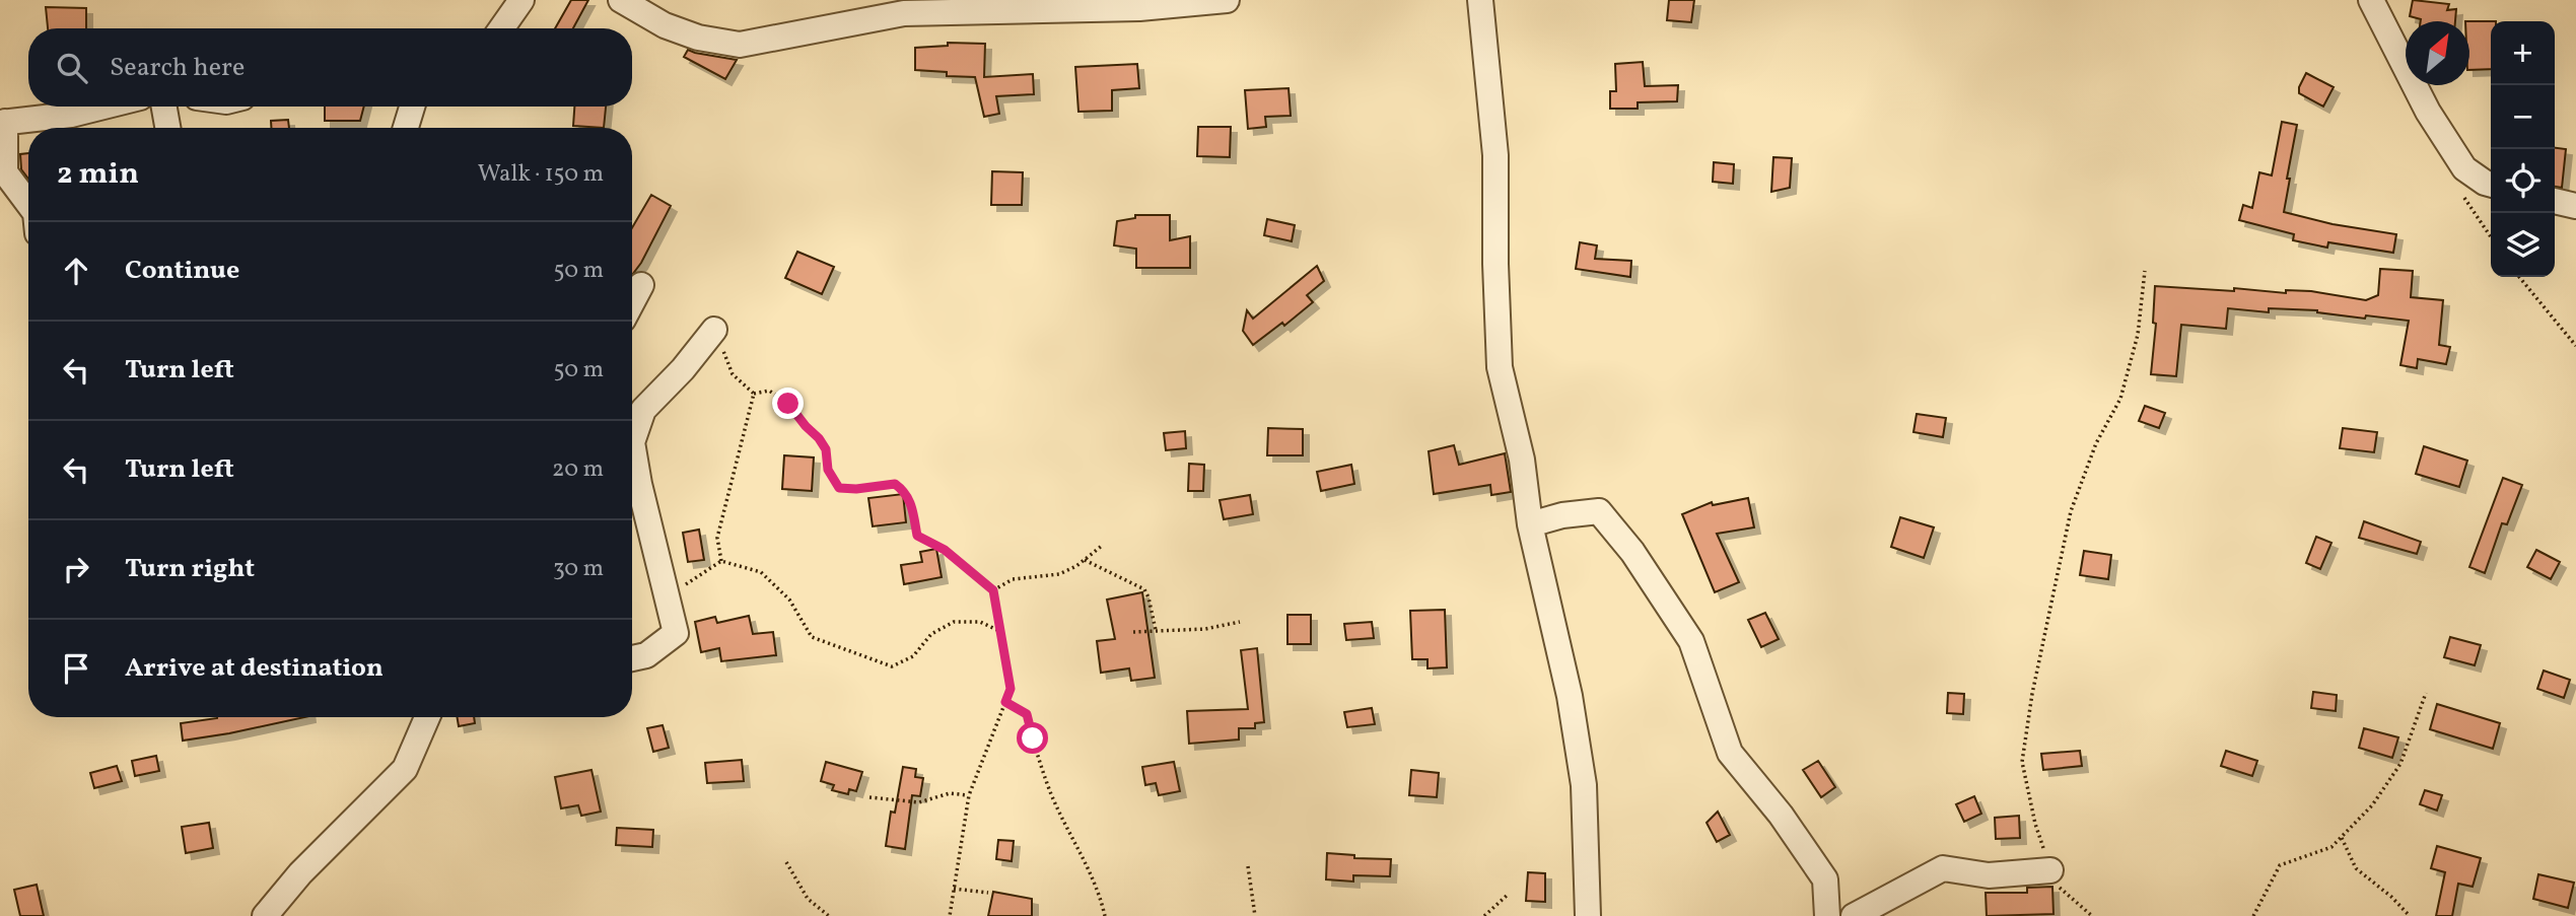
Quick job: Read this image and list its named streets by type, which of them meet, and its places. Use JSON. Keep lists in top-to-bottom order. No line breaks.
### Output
{"north":"top right","page":{"map_buttons":["+","−"],"search":"Search here","heading":["2 min","Walk · 150 m"],"list":[["Continue","50 m"],["Turn left","50 m"],["Turn left","20 m"],["Turn right","30 m"],"Arrive at destination"]}}
